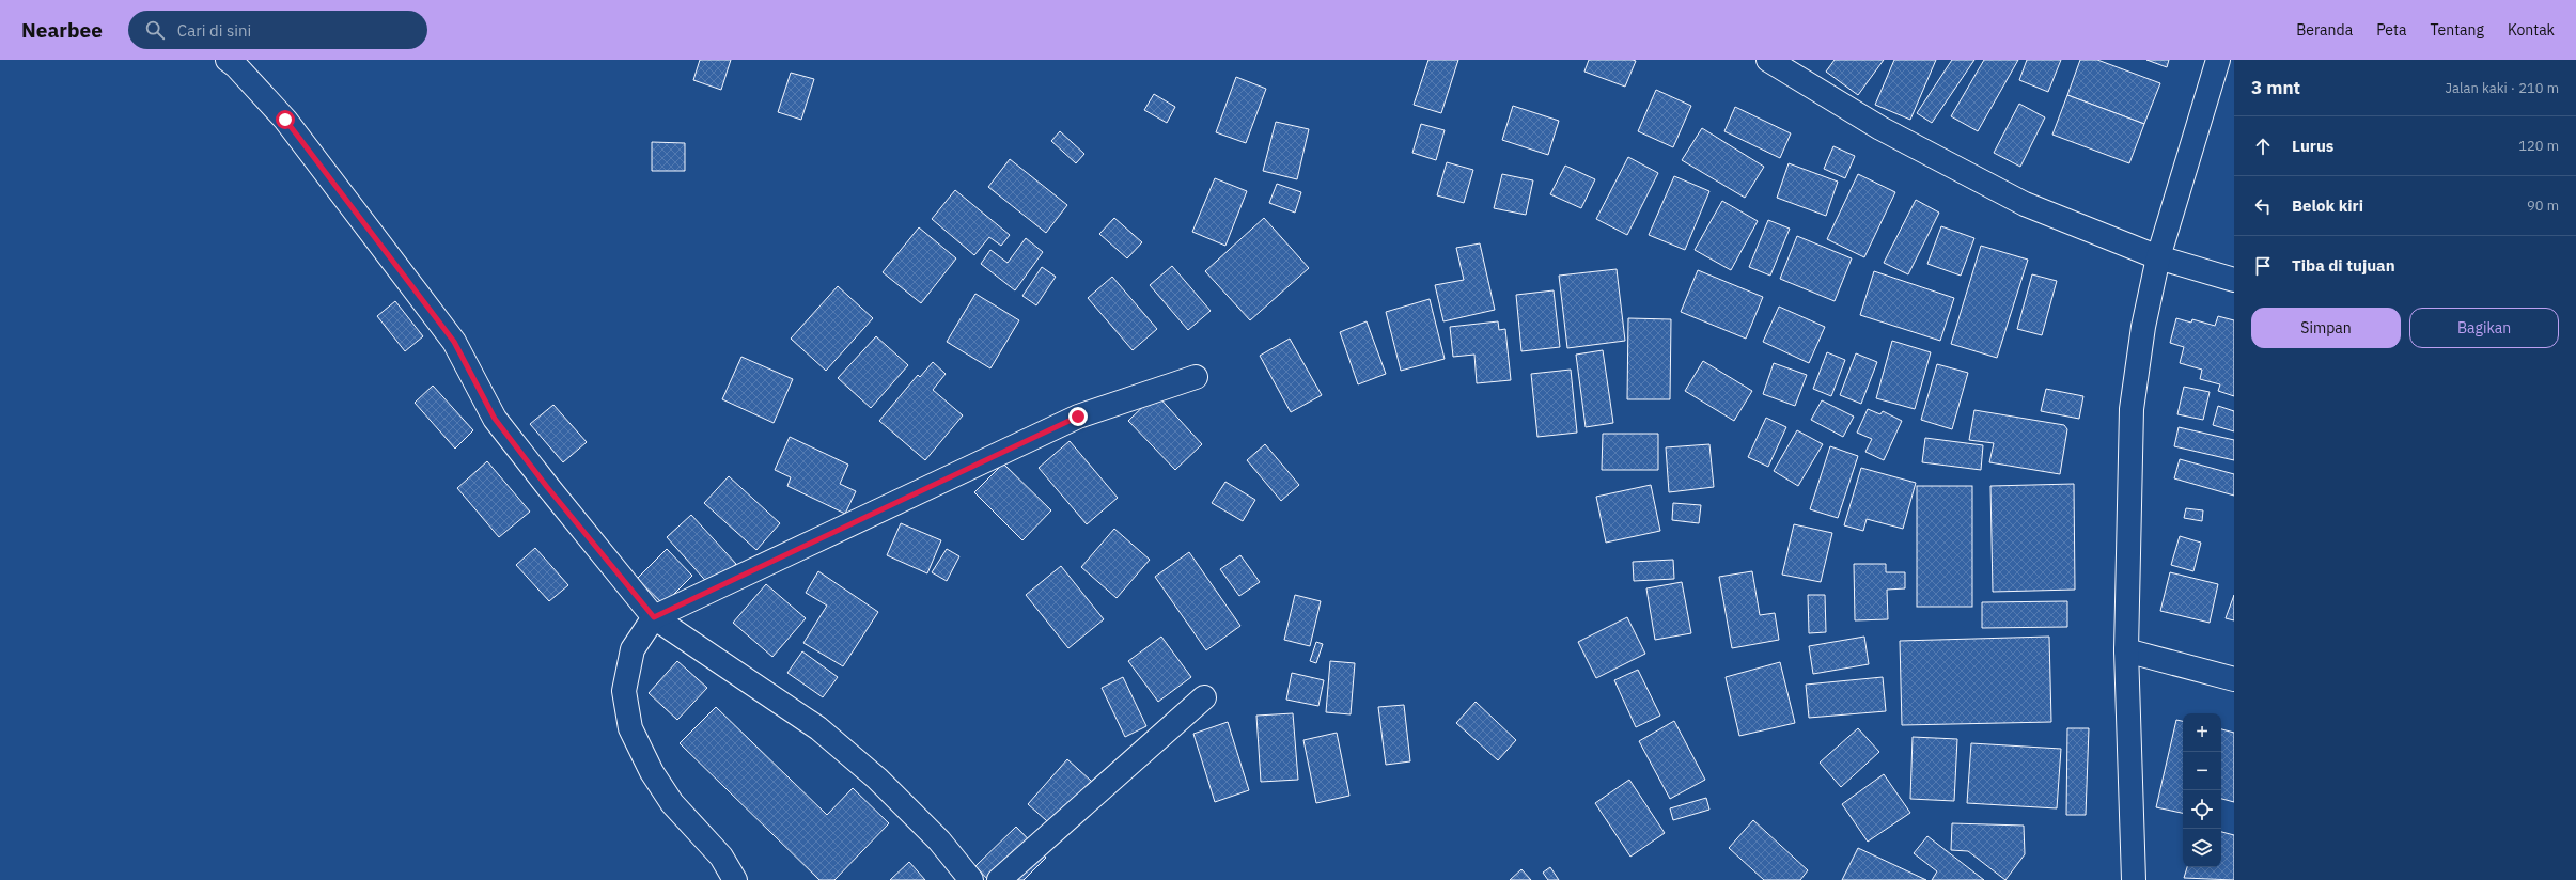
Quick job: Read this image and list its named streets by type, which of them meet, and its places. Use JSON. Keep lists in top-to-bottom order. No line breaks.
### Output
{"page":{"header":"Nearbee","search":"Cari di sini","nav":["Beranda","Peta","Tentang","Kontak"],"heading":["3 mnt","Jalan kaki · 210 m"],"list":[["Lurus","120 m"],["Belok kiri","90 m"],"Tiba di tujuan"],"buttons":["Simpan","Bagikan"],"map_buttons":["+","−"]}}
